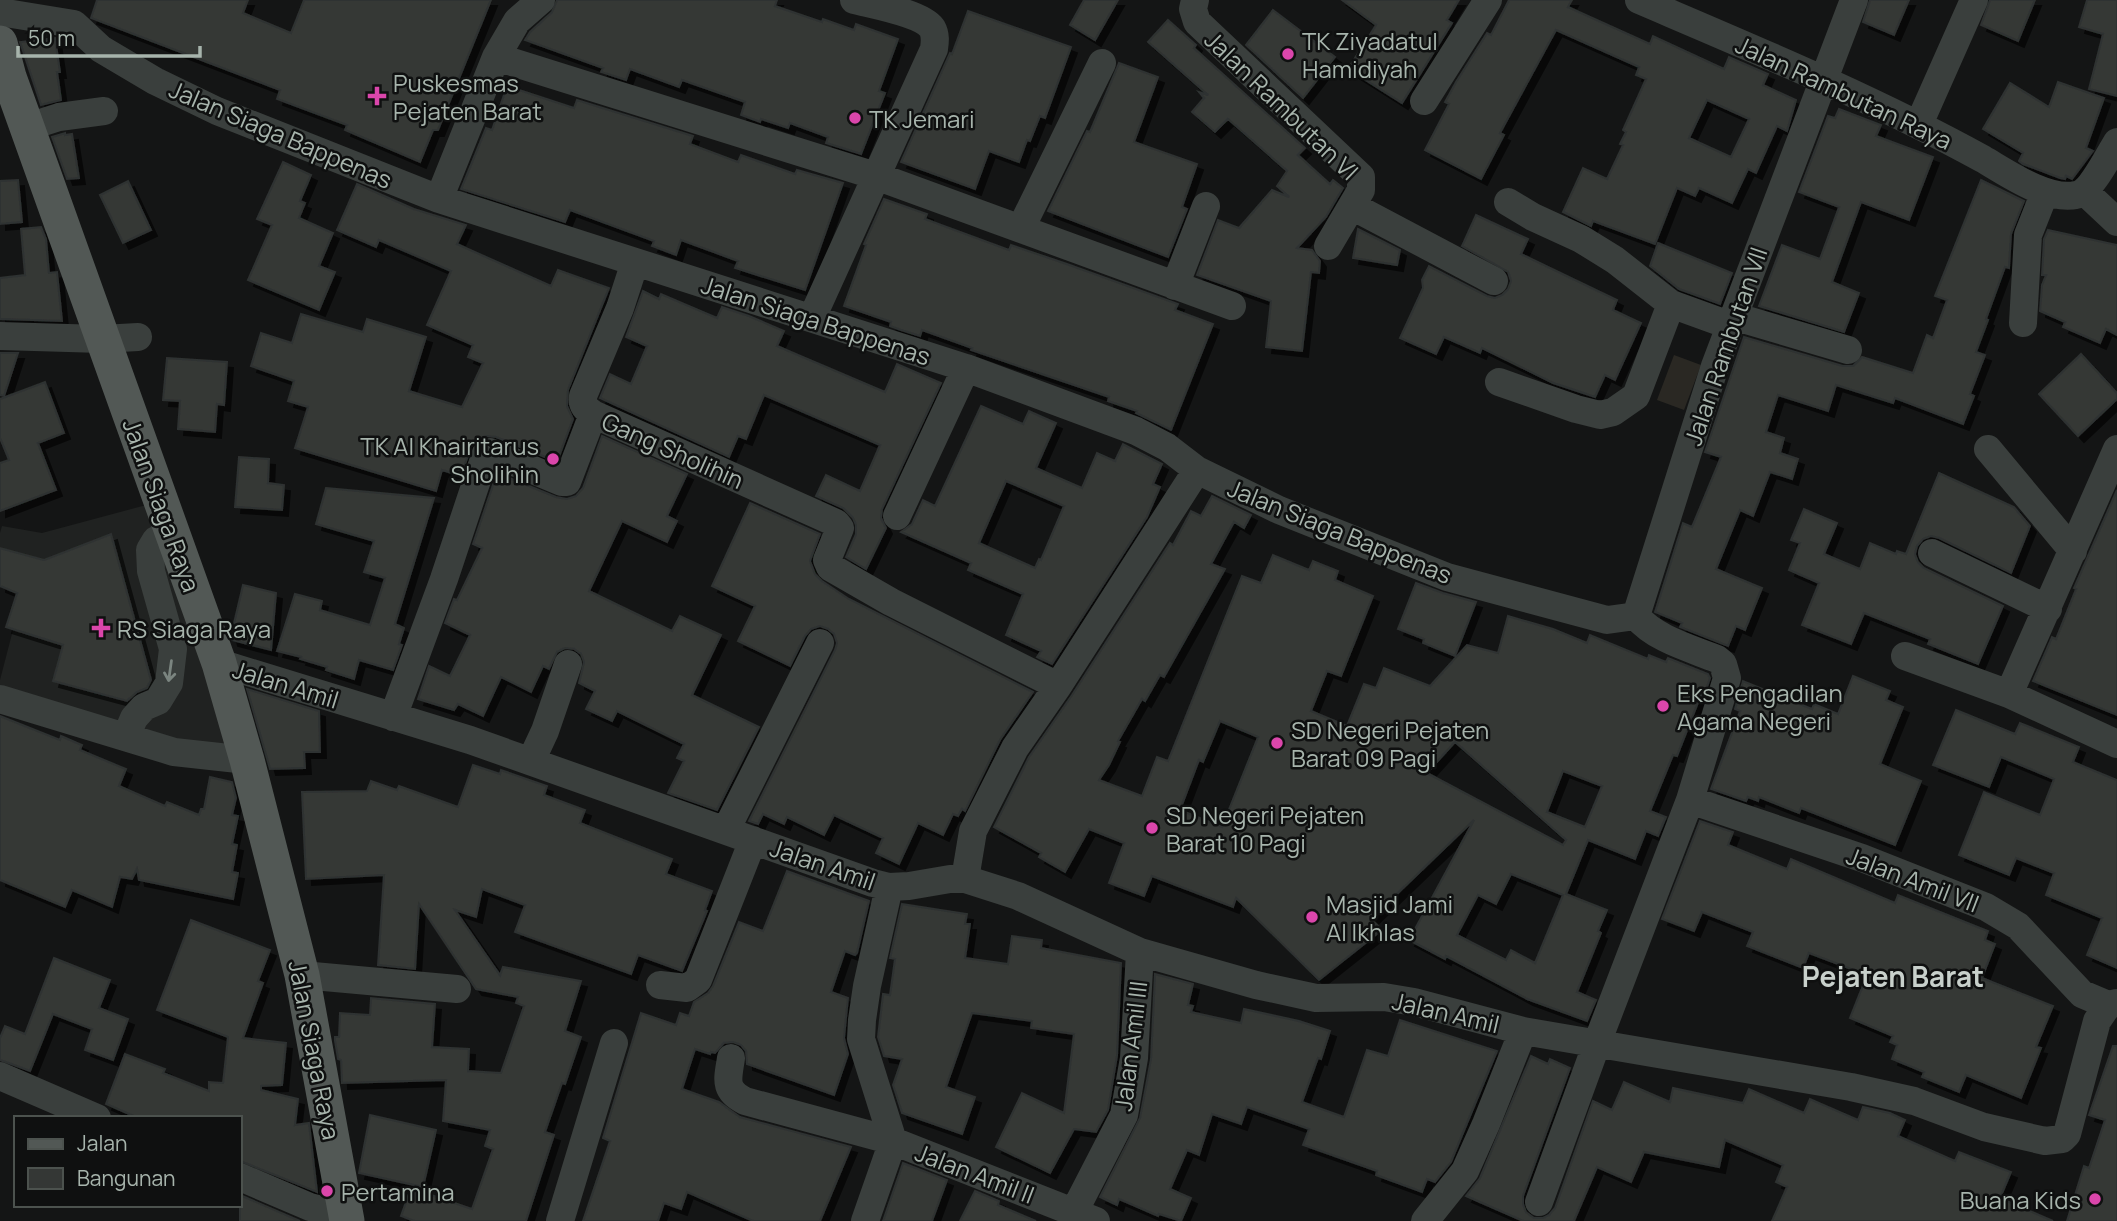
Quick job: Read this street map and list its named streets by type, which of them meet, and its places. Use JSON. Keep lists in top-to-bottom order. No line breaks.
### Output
{"streets":{"main road":["Jalan Siaga Raya"],"street":["Jalan Rambutan Raya","Jalan Rambutan VI","Jalan Siaga Bappenas","Jalan Rambutan VII","Gang Sholihin","Jalan Amil","Jalan Amil VII","Jalan Amil III","Jalan Amil II"]},"crossings":[["Jalan Rambutan Raya","Jalan Rambutan VII"],["Jalan Siaga Bappenas","Jalan Rambutan VII"],["Gang Sholihin","Jalan Amil"],["Jalan Siaga Raya","Jalan Amil"],["Jalan Amil","Jalan Amil VII"],["Jalan Amil","Jalan Amil III"],["Jalan Amil","Jalan Amil II"],["Jalan Amil III","Jalan Amil II"]],"districts":["Pejaten Barat"],"places":{"other":["TK Ziyadatul Hamidiyah","TK Jemari","TK Al Khairitarus Sholihin","Eks Pengadilan Agama Negeri","SD Negeri Pejaten Barat 09 Pagi","SD Negeri Pejaten Barat 10 Pagi","Masjid Jami Al Ikhlas","Pertamina","Buana Kids"],"health":["Puskesmas Pejaten Barat","RS Siaga Raya"]},"legend":["Jalan","Bangunan"],"scale_bar":"50 m"}
